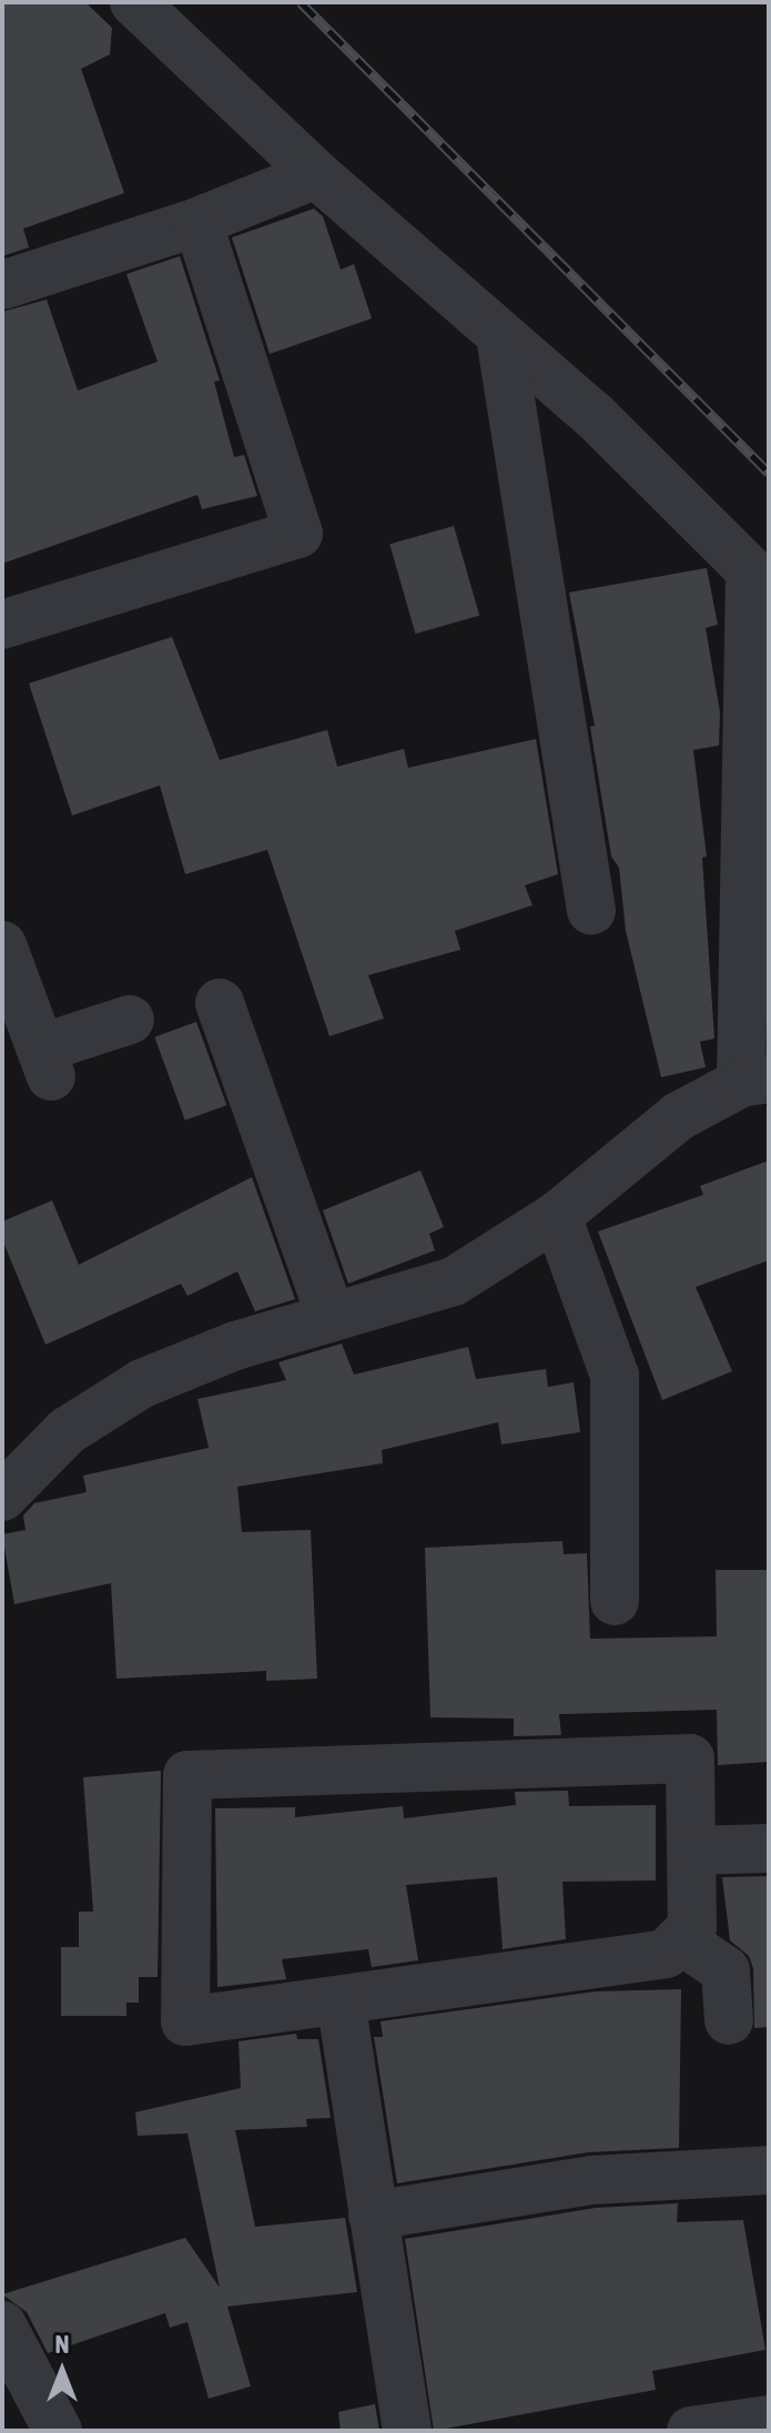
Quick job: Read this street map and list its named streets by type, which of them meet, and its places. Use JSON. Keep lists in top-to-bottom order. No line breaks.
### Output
{"north":"top"}
